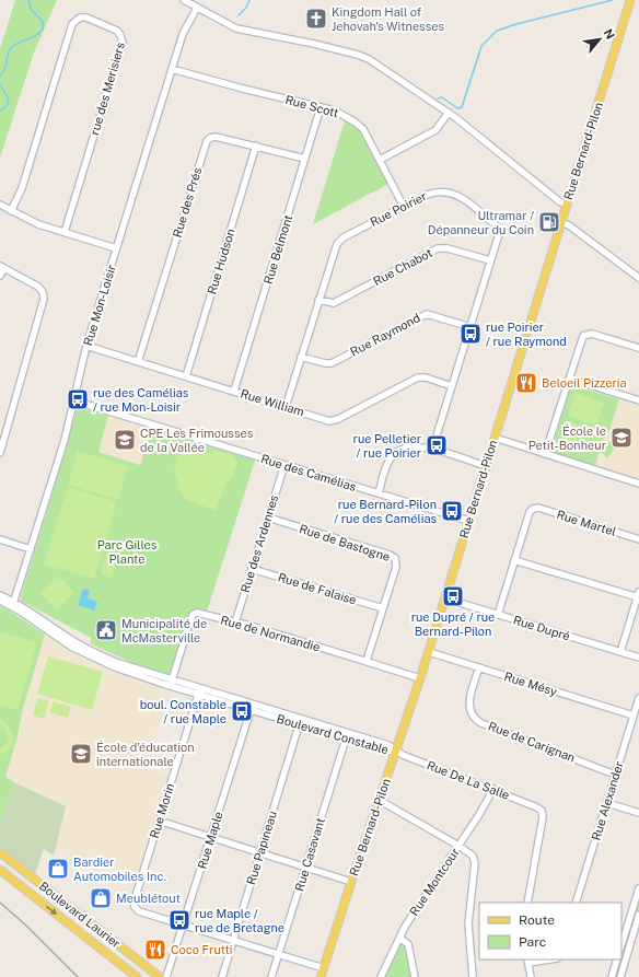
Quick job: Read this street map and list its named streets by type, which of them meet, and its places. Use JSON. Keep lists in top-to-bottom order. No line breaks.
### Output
{"streets":{"main road":["Rue Bernard-Pilon","Boulevard Laurier"],"street":["rue des Merisiers","Rue Scott","Rue des Prés","Rue Poirier","Rue Belmont","Rue Hudson","Rue Chabot","Rue Mon-Loisir","Rue Raymond","Rue William","Rue des Camélias","Rue Martel","Rue de Bastogne","Rue des Ardennes","Rue de Falaise","Rue Dupré","Rue de Normandie","Rue Mésy","Boulevard Constable","Rue de Carignan","Rue De La Salle","Rue Alexander","Rue Morin","Rue Maple","Rue Papineau","Rue Casavant","Rue Montcour"]},"crossings":[["Rue Scott","Rue Poirier"],["Rue Scott","Rue Belmont"],["Rue Scott","Rue Mon-Loisir"],["Rue Bernard-Pilon","Rue des Camélias"],["Rue Bernard-Pilon","Rue Dupré"],["Rue Bernard-Pilon","Rue de Normandie"],["Rue Bernard-Pilon","Rue Mésy"],["Rue Bernard-Pilon","Boulevard Constable"],["Rue Bernard-Pilon","Rue De La Salle"],["Rue des Prés","Rue Belmont"],["Rue des Prés","Rue Hudson"],["Rue des Prés","Rue William"],["Rue Poirier","Rue Chabot"],["Rue Poirier","Rue Raymond"],["Rue Poirier","Rue William"],["Rue Belmont","Rue William"],["Rue Hudson","Rue William"],["Rue Mon-Loisir","Rue William"],["Rue Mon-Loisir","Rue des Camélias"],["Rue Mon-Loisir","Boulevard Constable"],["Rue des Camélias","Rue des Ardennes"],["Rue de Bastogne","Rue des Ardennes"],["Rue de Bastogne","Rue de Falaise"],["Rue de Bastogne","Rue de Normandie"],["Rue des Ardennes","Rue de Falaise"],["Rue des Ardennes","Rue de Normandie"],["Rue de Normandie","Boulevard Constable"],["Rue Mésy","Rue de Carignan"],["Rue Mésy","Rue Alexander"],["Boulevard Constable","Rue De La Salle"],["Boulevard Constable","Rue Morin"],["Boulevard Constable","Rue Maple"],["Boulevard Constable","Rue Papineau"],["Boulevard Constable","Rue Casavant"],["Rue de Carignan","Rue Alexander"],["Rue De La Salle","Rue Montcour"],["Rue Morin","Rue Maple"]],"parks":["Parc Gilles Plante"],"places":{"church":["Kingdom Hall of Jehovah's Witnesses"],"fuel station":["Ultramar / Dépanneur du Coin"],"bus stop":["rue Poirier / rue Raymond","rue des Camélias / rue Mon-Loisir","rue Pelletier / rue Poirier","rue Bernard-Pilon / rue des Camélias","rue Dupré / rue Bernard-Pilon","boul. Constable / rue Maple","rue Maple / rue de Bretagne"],"restaurant":["Beloeil Pizzeria","Coco Frutti"],"school or university":["École le Petit-Bonheur","CPE Les Frimousses de la Vallée","École d’éducation internationale"],"public building":["Municipalité de McMasterville"],"shop":["Bardier Automobiles Inc.","Meublétout"]},"legend":["Route","Parc"],"north":"top right"}
